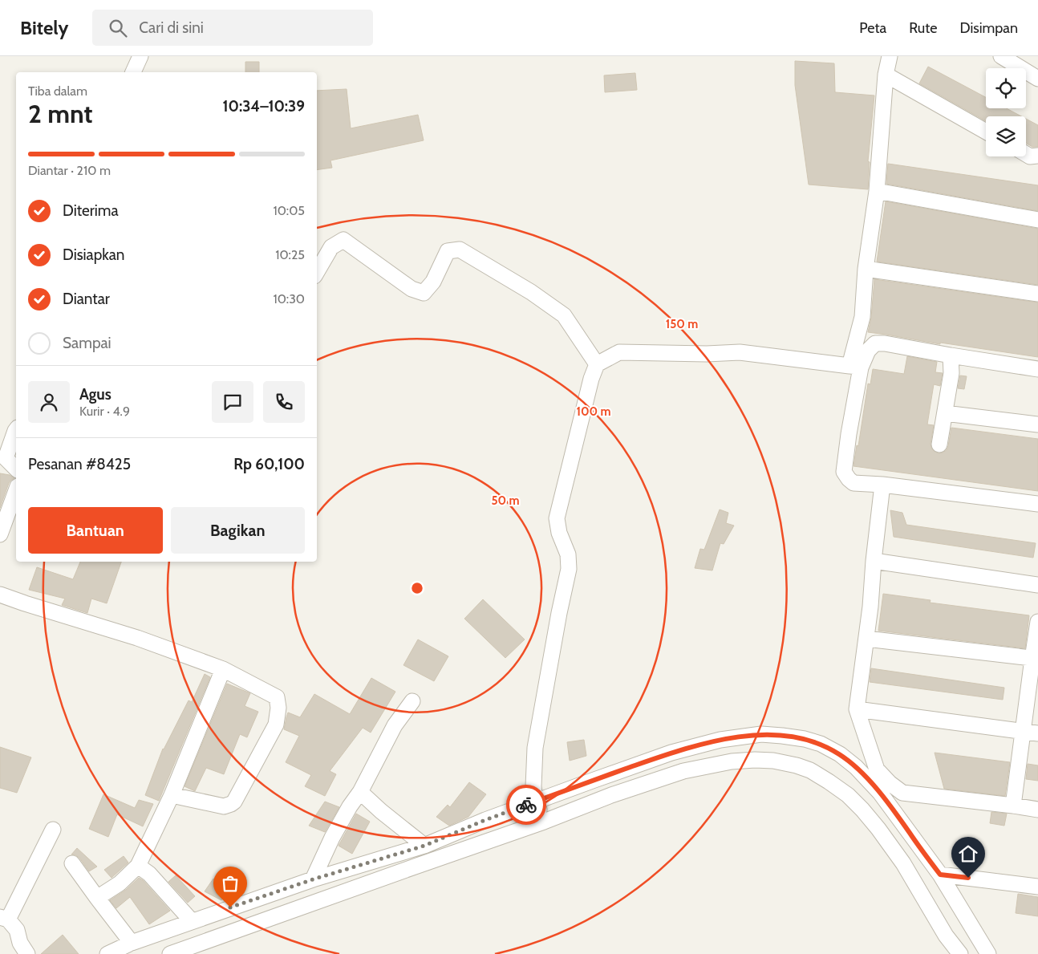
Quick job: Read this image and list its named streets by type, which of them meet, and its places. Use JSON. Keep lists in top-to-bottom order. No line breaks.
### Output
{"page":{"header":"Bitely","search":"Cari di sini","nav":["Peta","Rute","Disimpan"],"heading":["2 mnt","Tiba dalam","10:34–10:39"],"panel":["Agus","Kurir · 4.9","Pesanan #8425","Rp 60,100"],"bar":"Diantar · 210 m","list":[["Diterima","10:05"],["Disiapkan","10:25"],["Diantar","10:30"],"Sampai"],"buttons":["Bantuan","Bagikan"]},"rings":["150 m","100 m","50 m"]}
